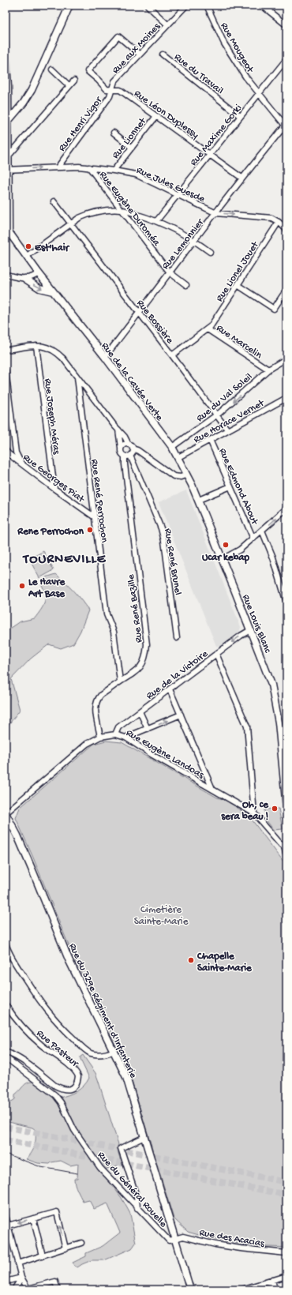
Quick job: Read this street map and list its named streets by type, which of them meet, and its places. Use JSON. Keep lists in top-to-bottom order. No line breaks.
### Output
{"streets":{"street":["Rue Mougeot","Rue aux Moines","Rue du Travail","Rue Léon Duplessy","Rue Henri Vigor","Rue Maxime Gorki","Rue Lionnet","Rue Jules Guesde","Rue Eugène Duroméa","Rue Lemonnier","Rue Lionel Jouet","Rue Bossière","Rue Marcelin","Rue de la Cavée Verte","Rue du Val Soleil","Rue Joseph Méras","Rue Horace Vernet","Rue Georges Piat","Rue Edmond About","Rue René Perrochon","Rue René Brunel","Rue René Bazille","Rue Louis Blanc","Rue de la Victoire","Rue Eugène Landoas","Rue du 329e Régiment d'Infanterie","Rue Pasteur","Rue du Général Rouelle","Rue des Acacias"]},"crossings":[["Rue Mougeot","Rue Maxime Gorki"],["Rue Mougeot","Rue Lemonnier"],["Rue aux Moines","Rue Léon Duplessy"],["Rue aux Moines","Rue Henri Vigor"],["Rue du Travail","Rue Maxime Gorki"],["Rue Léon Duplessy","Rue Henri Vigor"],["Rue Léon Duplessy","Rue Maxime Gorki"],["Rue Léon Duplessy","Rue Lionnet"],["Rue Léon Duplessy","Rue Lemonnier"],["Rue Henri Vigor","Rue Jules Guesde"],["Rue Maxime Gorki","Rue Jules Guesde"],["Rue Lionnet","Rue Jules Guesde"],["Rue Jules Guesde","Rue Eugène Duroméa"],["Rue Jules Guesde","Rue Lemonnier"],["Rue Jules Guesde","Rue Lionel Jouet"],["Rue Eugène Duroméa","Rue Lemonnier"],["Rue Lemonnier","Rue Bossière"],["Rue Lemonnier","Rue de la Cavée Verte"],["Rue Lionel Jouet","Rue Marcelin"],["Rue Bossière","Rue Marcelin"],["Rue Bossière","Rue du Val Soleil"],["Rue Bossière","Rue Horace Vernet"],["Rue Marcelin","Rue du Val Soleil"],["Rue de la Cavée Verte","Rue du Val Soleil"],["Rue de la Cavée Verte","Rue Horace Vernet"],["Rue de la Cavée Verte","Rue Louis Blanc"],["Rue Joseph Méras","Rue Georges Piat"],["Rue Horace Vernet","Rue Edmond About"],["Rue Georges Piat","Rue René Perrochon"],["Rue René Perrochon","Rue René Bazille"],["Rue René Brunel","Rue René Bazille"],["Rue René Bazille","Rue Eugène Landoas"],["Rue Louis Blanc","Rue de la Victoire"],["Rue de la Victoire","Rue Eugène Landoas"],["Rue Eugène Landoas","Rue du 329e Régiment d'Infanterie"],["Rue du 329e Régiment d'Infanterie","Rue Pasteur"],["Rue du 329e Régiment d'Infanterie","Rue du Général Rouelle"],["Rue du 329e Régiment d'Infanterie","Rue des Acacias"],["Rue du Général Rouelle","Rue des Acacias"]],"one_way":["Rue Jules Guesde","Rue du Val Soleil"],"districts":["TOURNEVILLE"],"parks":["Cimetière Sainte-Marie"],"places":["Est'hair","Rene Perrochon","Ucar kebap","Le Havre Art Base","Oh, ce sera beau !","Chapelle Sainte-Marie"]}
